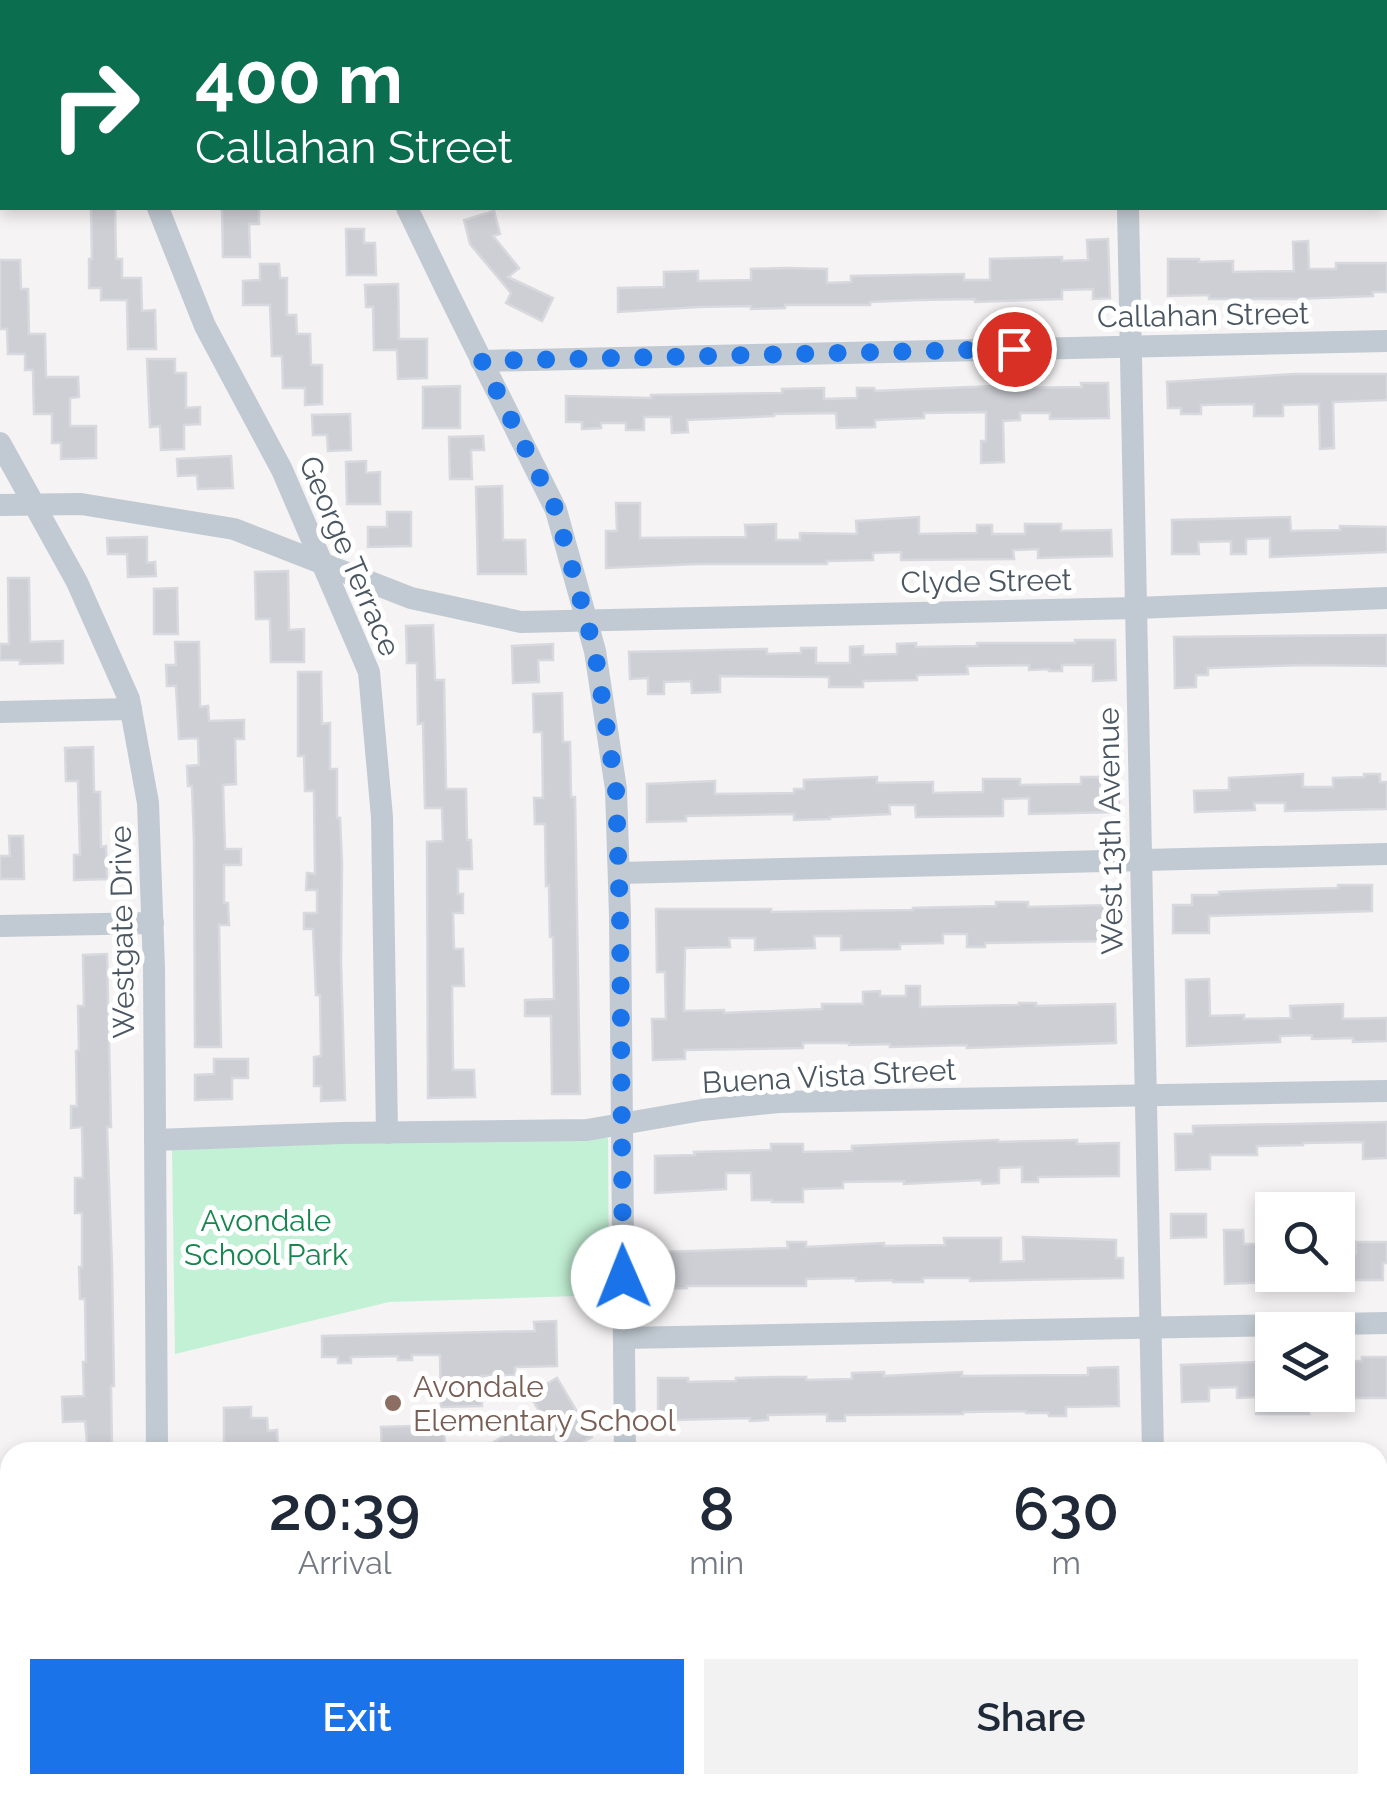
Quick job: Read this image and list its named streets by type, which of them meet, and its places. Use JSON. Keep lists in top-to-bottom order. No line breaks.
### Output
{"streets":{"street":["Callahan Street","George Terrace","Clyde Street","West 13th Avenue","Westgate Drive","Buena Vista Street"]},"crossings":[["Callahan Street","West 13th Avenue"],["George Terrace","Clyde Street"],["George Terrace","Buena Vista Street"],["Clyde Street","West 13th Avenue"],["Clyde Street","Westgate Drive"],["West 13th Avenue","Buena Vista Street"],["Westgate Drive","Buena Vista Street"]],"parks":["Avondale School Park"],"places":["Avondale Elementary School"],"page":{"turn":["400 m","Callahan Street"],"eta":["20:39","Arrival","8","min","630","m"],"buttons":["Exit","Share"]}}
